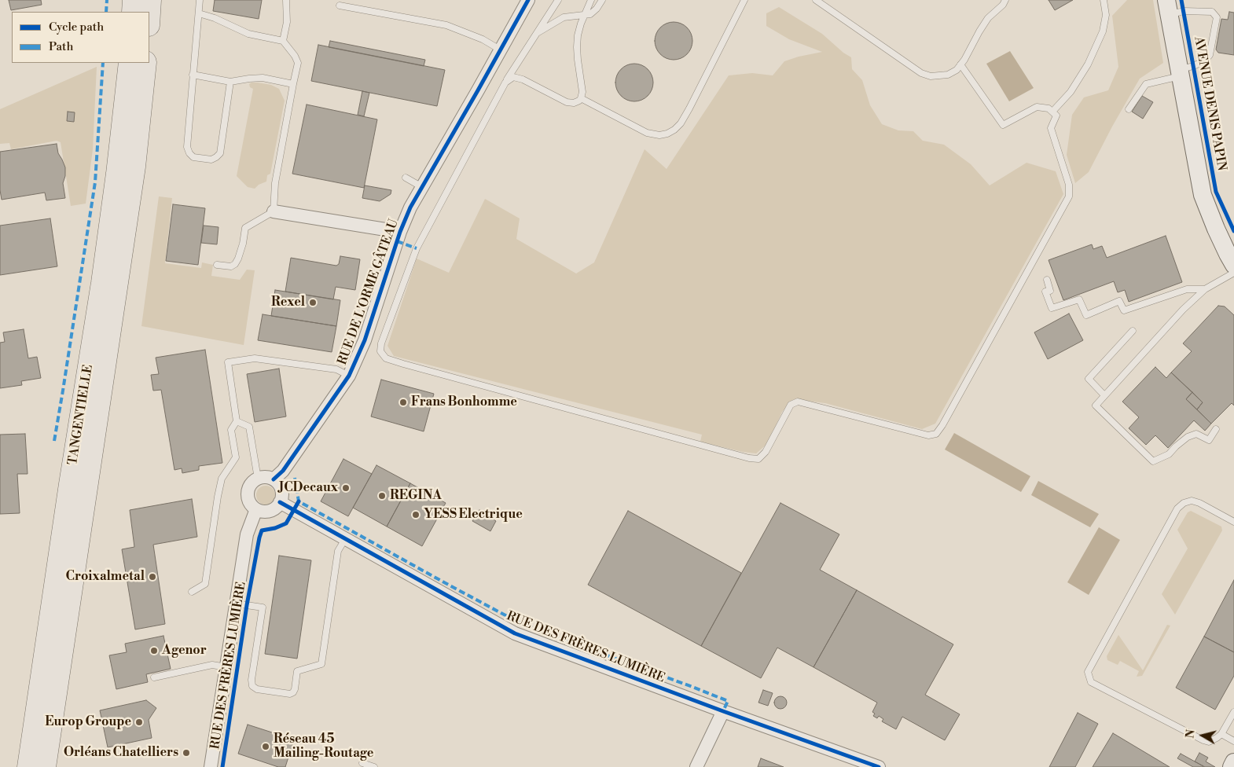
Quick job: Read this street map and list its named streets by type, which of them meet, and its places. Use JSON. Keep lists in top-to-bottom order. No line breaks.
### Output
{"streets":{"highway":["TANGENTIELLE"],"main road":["AVENUE DENIS PAPIN"],"street":["RUE DE L'ORME GÂTEAU","RUE DES FRÈRES LUMIÈRE"]},"crossings":[["RUE DE L'ORME GÂTEAU","RUE DES FRÈRES LUMIÈRE"]],"places":["Rexel","Frans Bonhomme","JCDecaux","REGINA","YESS Electrique","Croixalmetal","Agenor","Europ Groupe","Réseau 45 Mailing-Routage","Orléans Chatelliers"],"legend":["Cycle path","Path"],"north":"left"}
